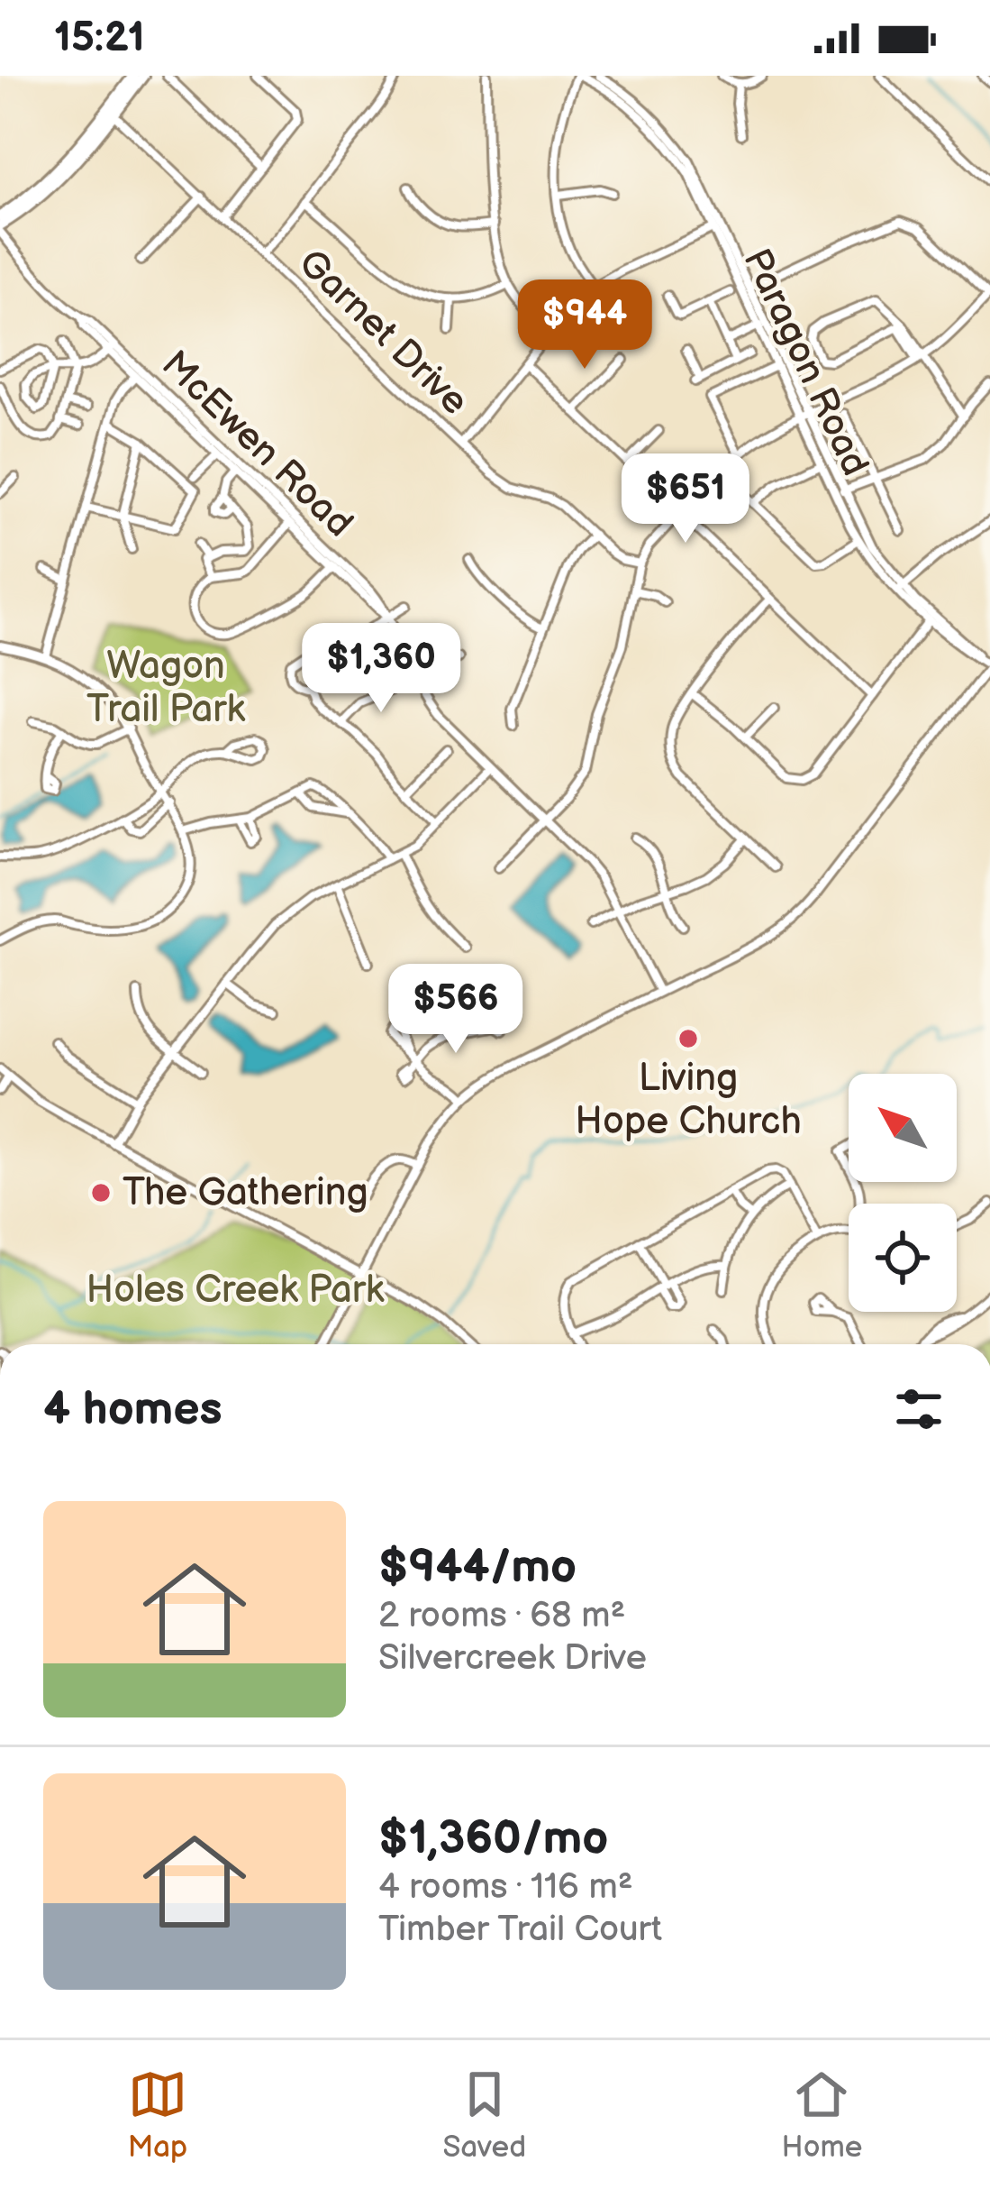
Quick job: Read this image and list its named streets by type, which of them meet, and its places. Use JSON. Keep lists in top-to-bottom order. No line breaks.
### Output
{"streets":{"street":["Garnet Drive","Paragon Road","McEwen Road"]},"parks":["Wagon Trail Park","Holes Creek Park"],"places":["Living Hope Church","The Gathering"],"north":"top left","page":{"status":"15:21","price":["$944","$651","$1,360","$566"],"heading":"4 homes","list":[{"name":"$944/mo","note":"2 rooms · 68 m² · Silvercreek Drive"},{"name":"$1,360/mo","note":"4 rooms · 116 m² · Timber Trail Court"}],"tabs":["Map","Saved","Home"]}}
